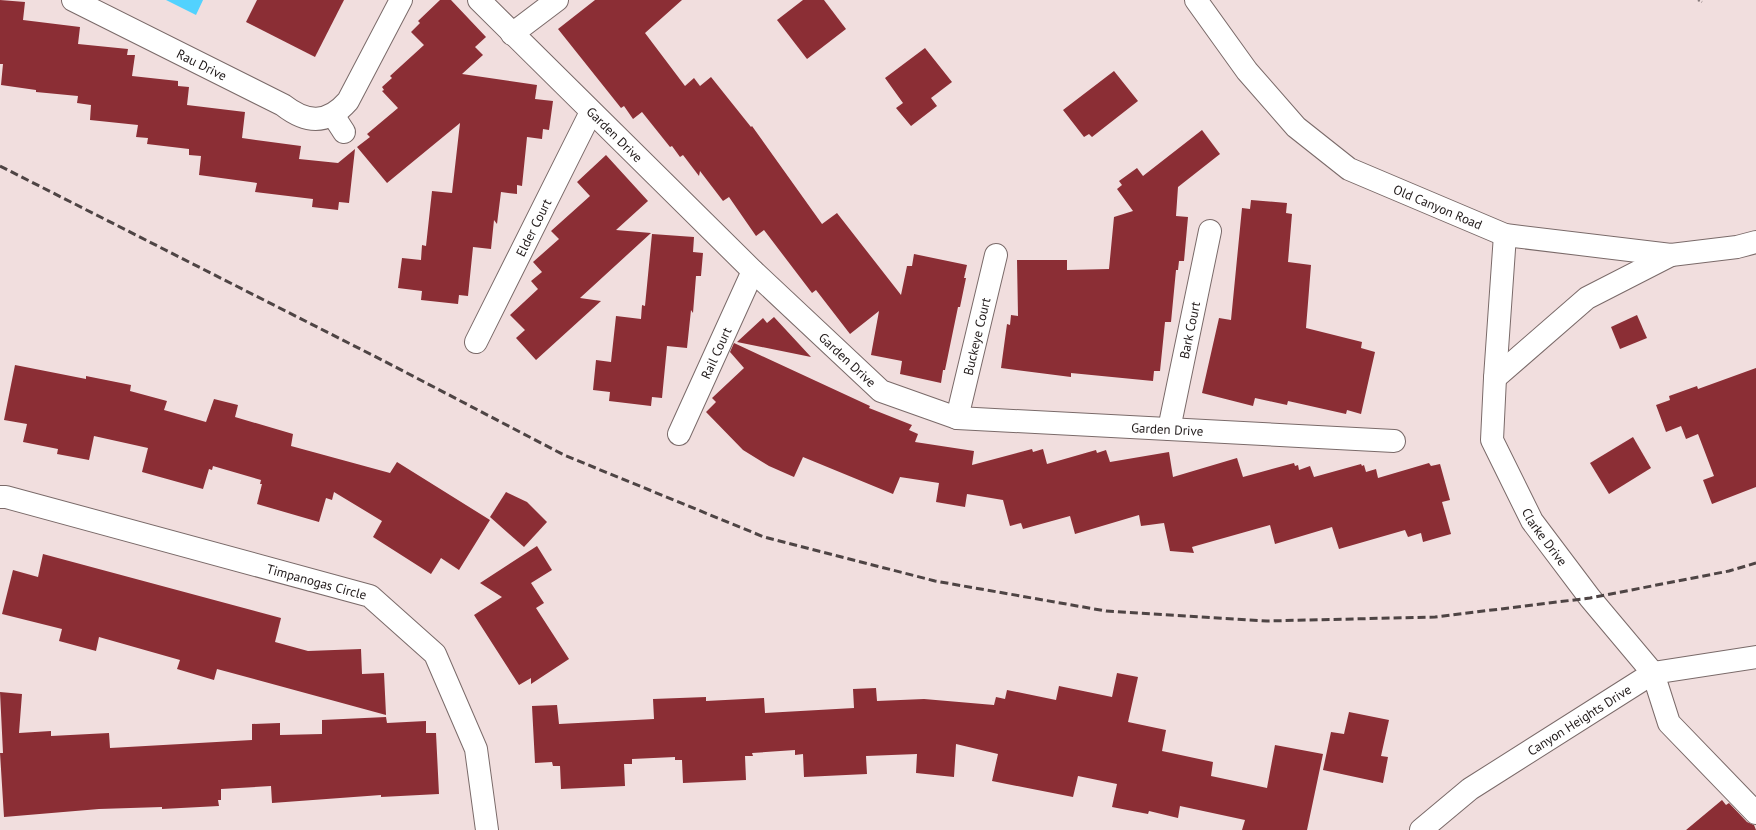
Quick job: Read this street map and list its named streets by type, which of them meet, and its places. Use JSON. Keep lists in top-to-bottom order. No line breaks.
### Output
{"streets":{"street":["Rau Drive","Garden Drive","Old Canyon Road","Elder Court","Bark Court","Buckeye Court","Rail Court","Clarke Drive","Timpanogas Circle","Canyon Heights Drive"]},"crossings":[["Garden Drive","Elder Court"],["Garden Drive","Bark Court"],["Garden Drive","Buckeye Court"],["Garden Drive","Rail Court"],["Old Canyon Road","Clarke Drive"],["Clarke Drive","Canyon Heights Drive"]]}
